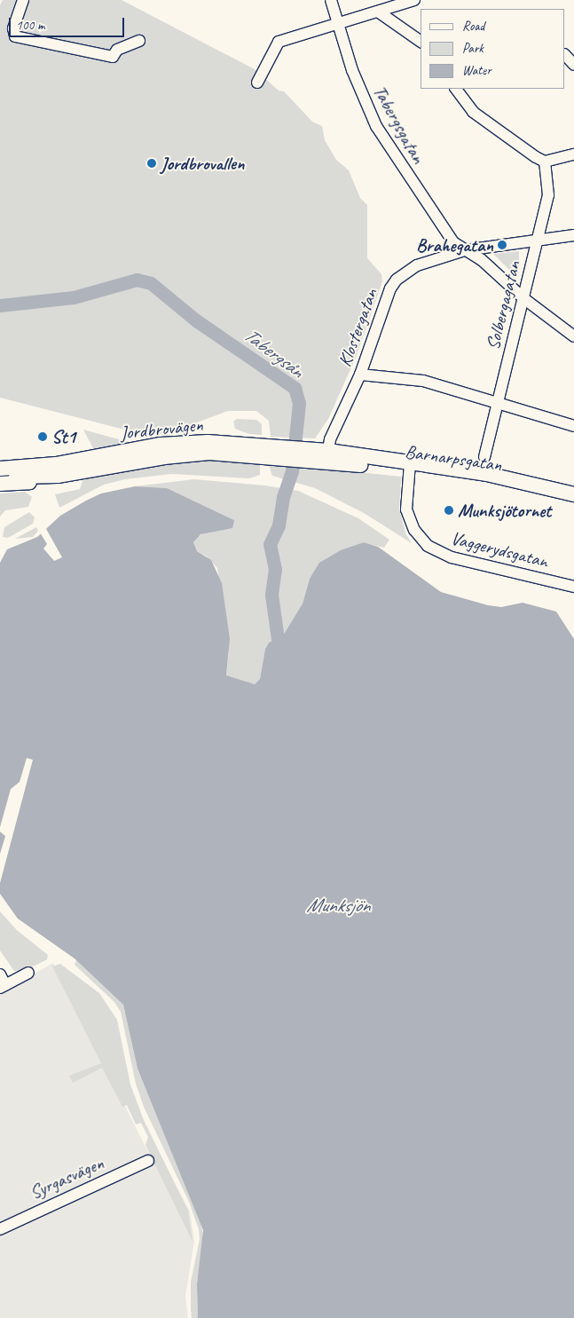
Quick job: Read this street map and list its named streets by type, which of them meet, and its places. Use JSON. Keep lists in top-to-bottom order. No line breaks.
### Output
{"streets":{"main road":["Jordbrovägen","Barnarpsgatan"],"street":["Tabergsgatan","Solbergagatan","Klostergatan","Vaggerydsgatan","Syrgasvägen"]},"crossings":[["Tabergsgatan","Klostergatan"],["Solbergagatan","Klostergatan"],["Klostergatan","Jordbrovägen"],["Klostergatan","Barnarpsgatan"],["Jordbrovägen","Barnarpsgatan"],["Barnarpsgatan","Vaggerydsgatan"]],"water":["Tabergsån","Munksjön"],"places":["Jordbrovallen","Brahegatan","St1","Munksjötornet"],"legend":["Road","Park","Water"],"scale_bar":"100 m"}
